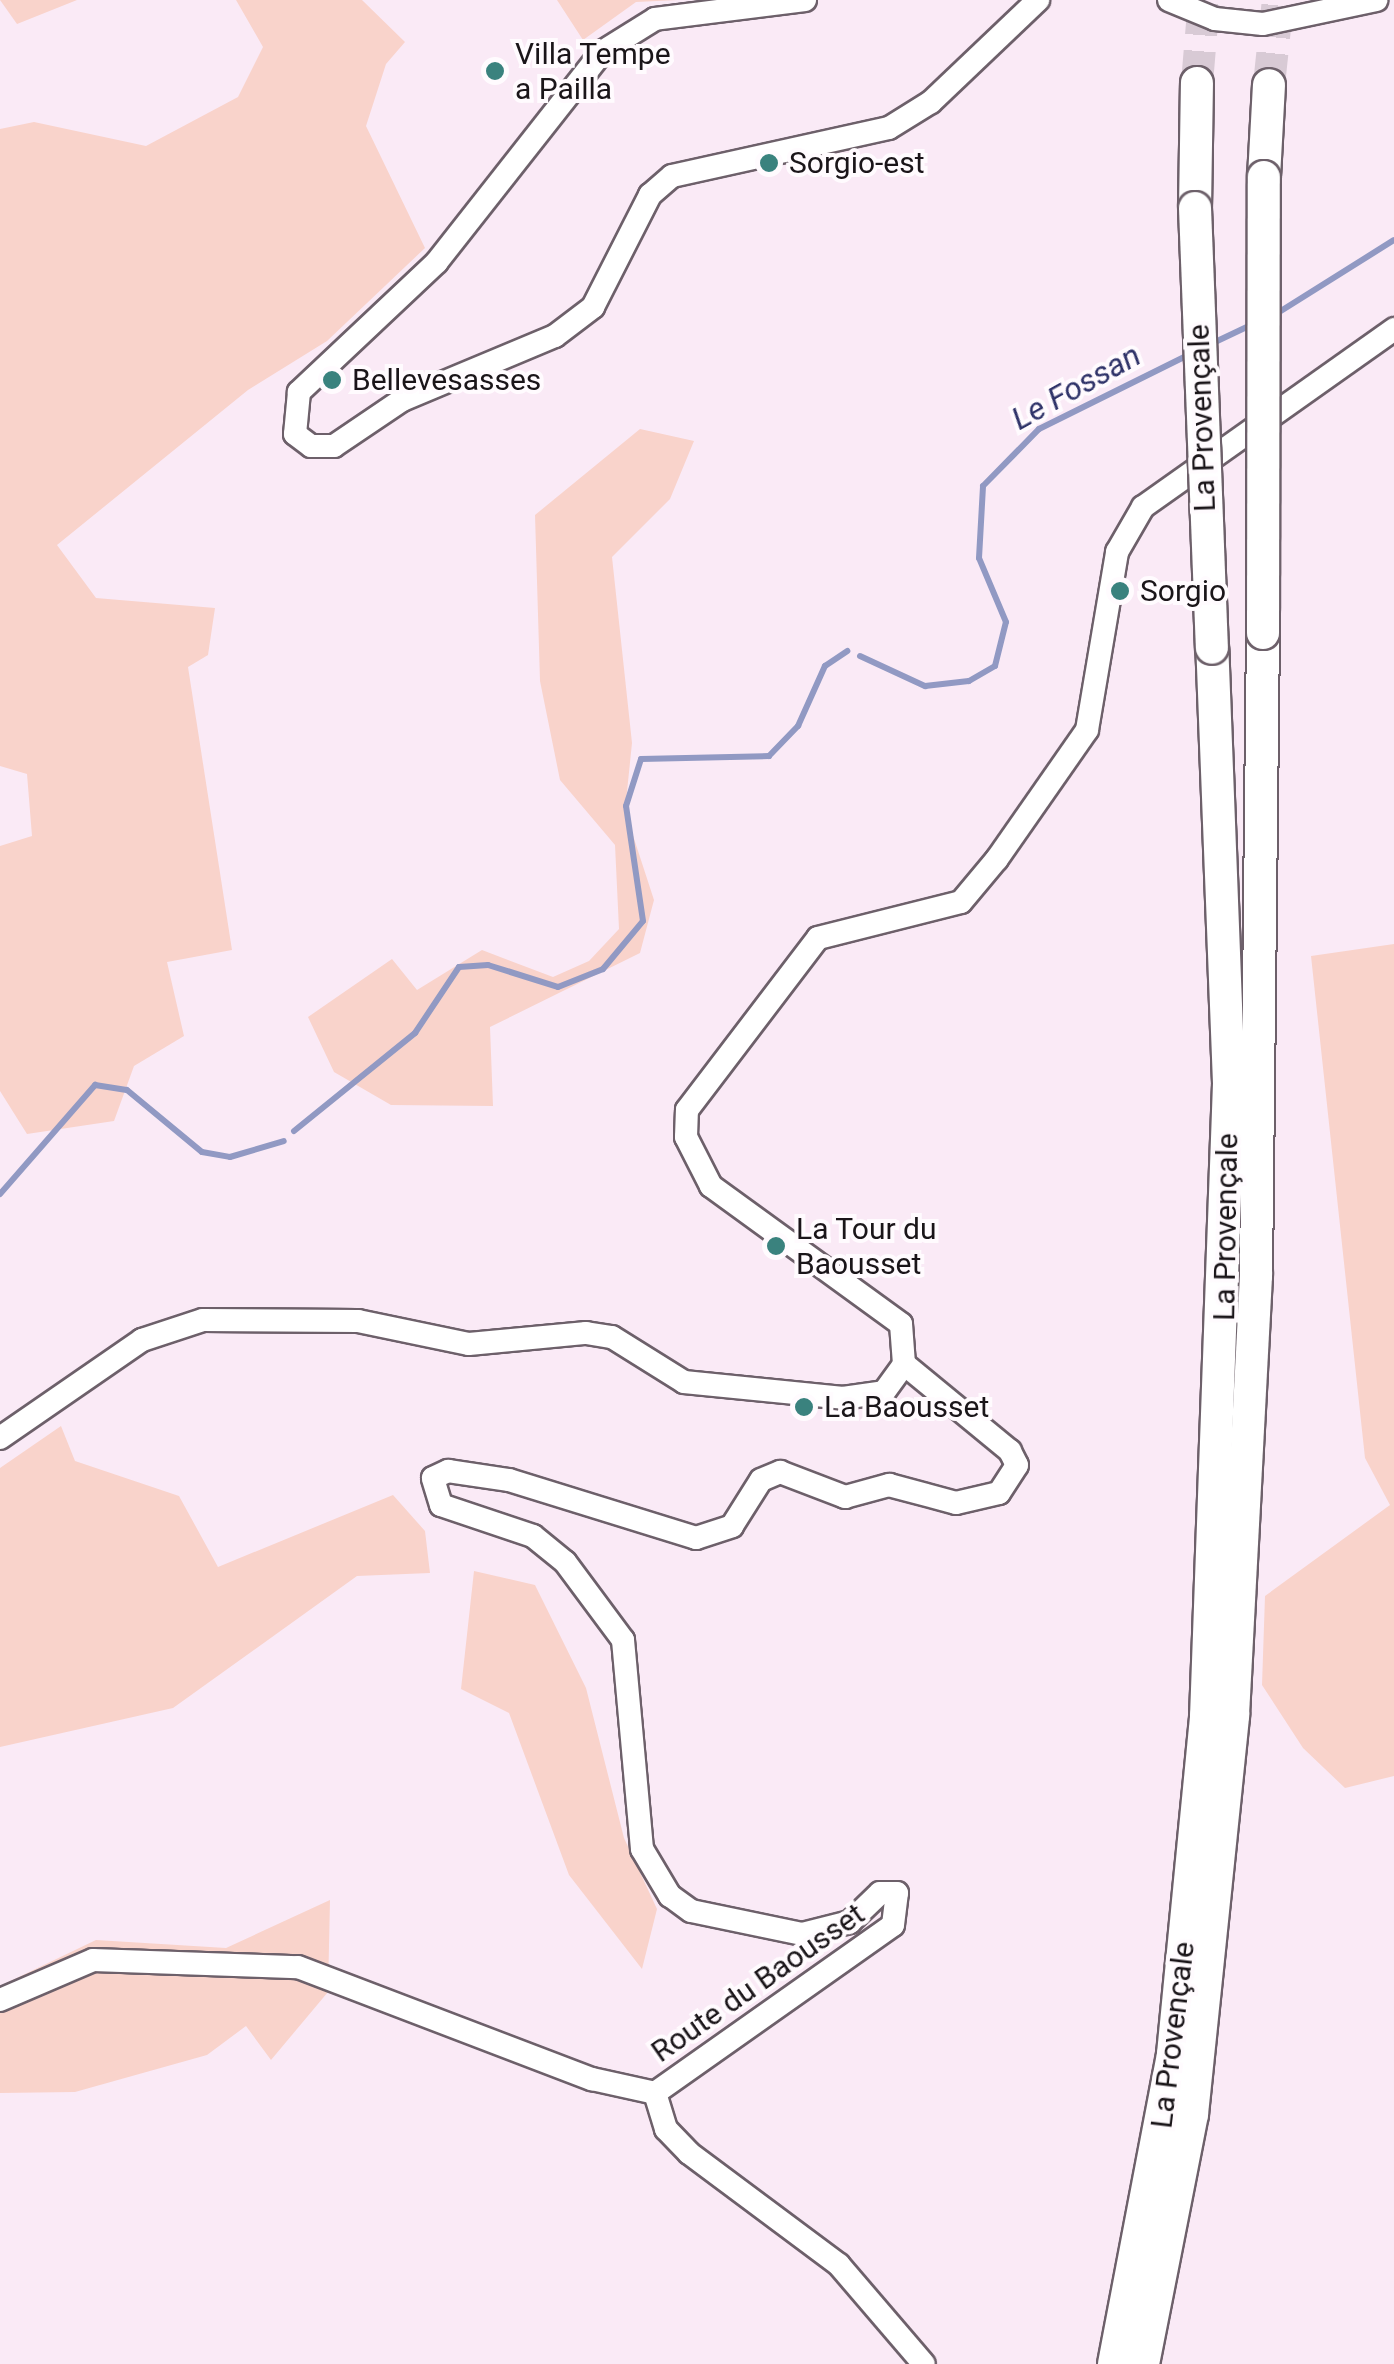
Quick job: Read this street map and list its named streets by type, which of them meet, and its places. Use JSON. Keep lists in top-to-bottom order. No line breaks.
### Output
{"streets":{"highway":["La Provençale"],"street":["Route du Baousset"]},"water":["Le Fossan"],"places":["Villa Tempe a Pailla","Sorgio-est","Bellevesasses","Sorgio","La Tour du Baousset","La Baousset"]}
